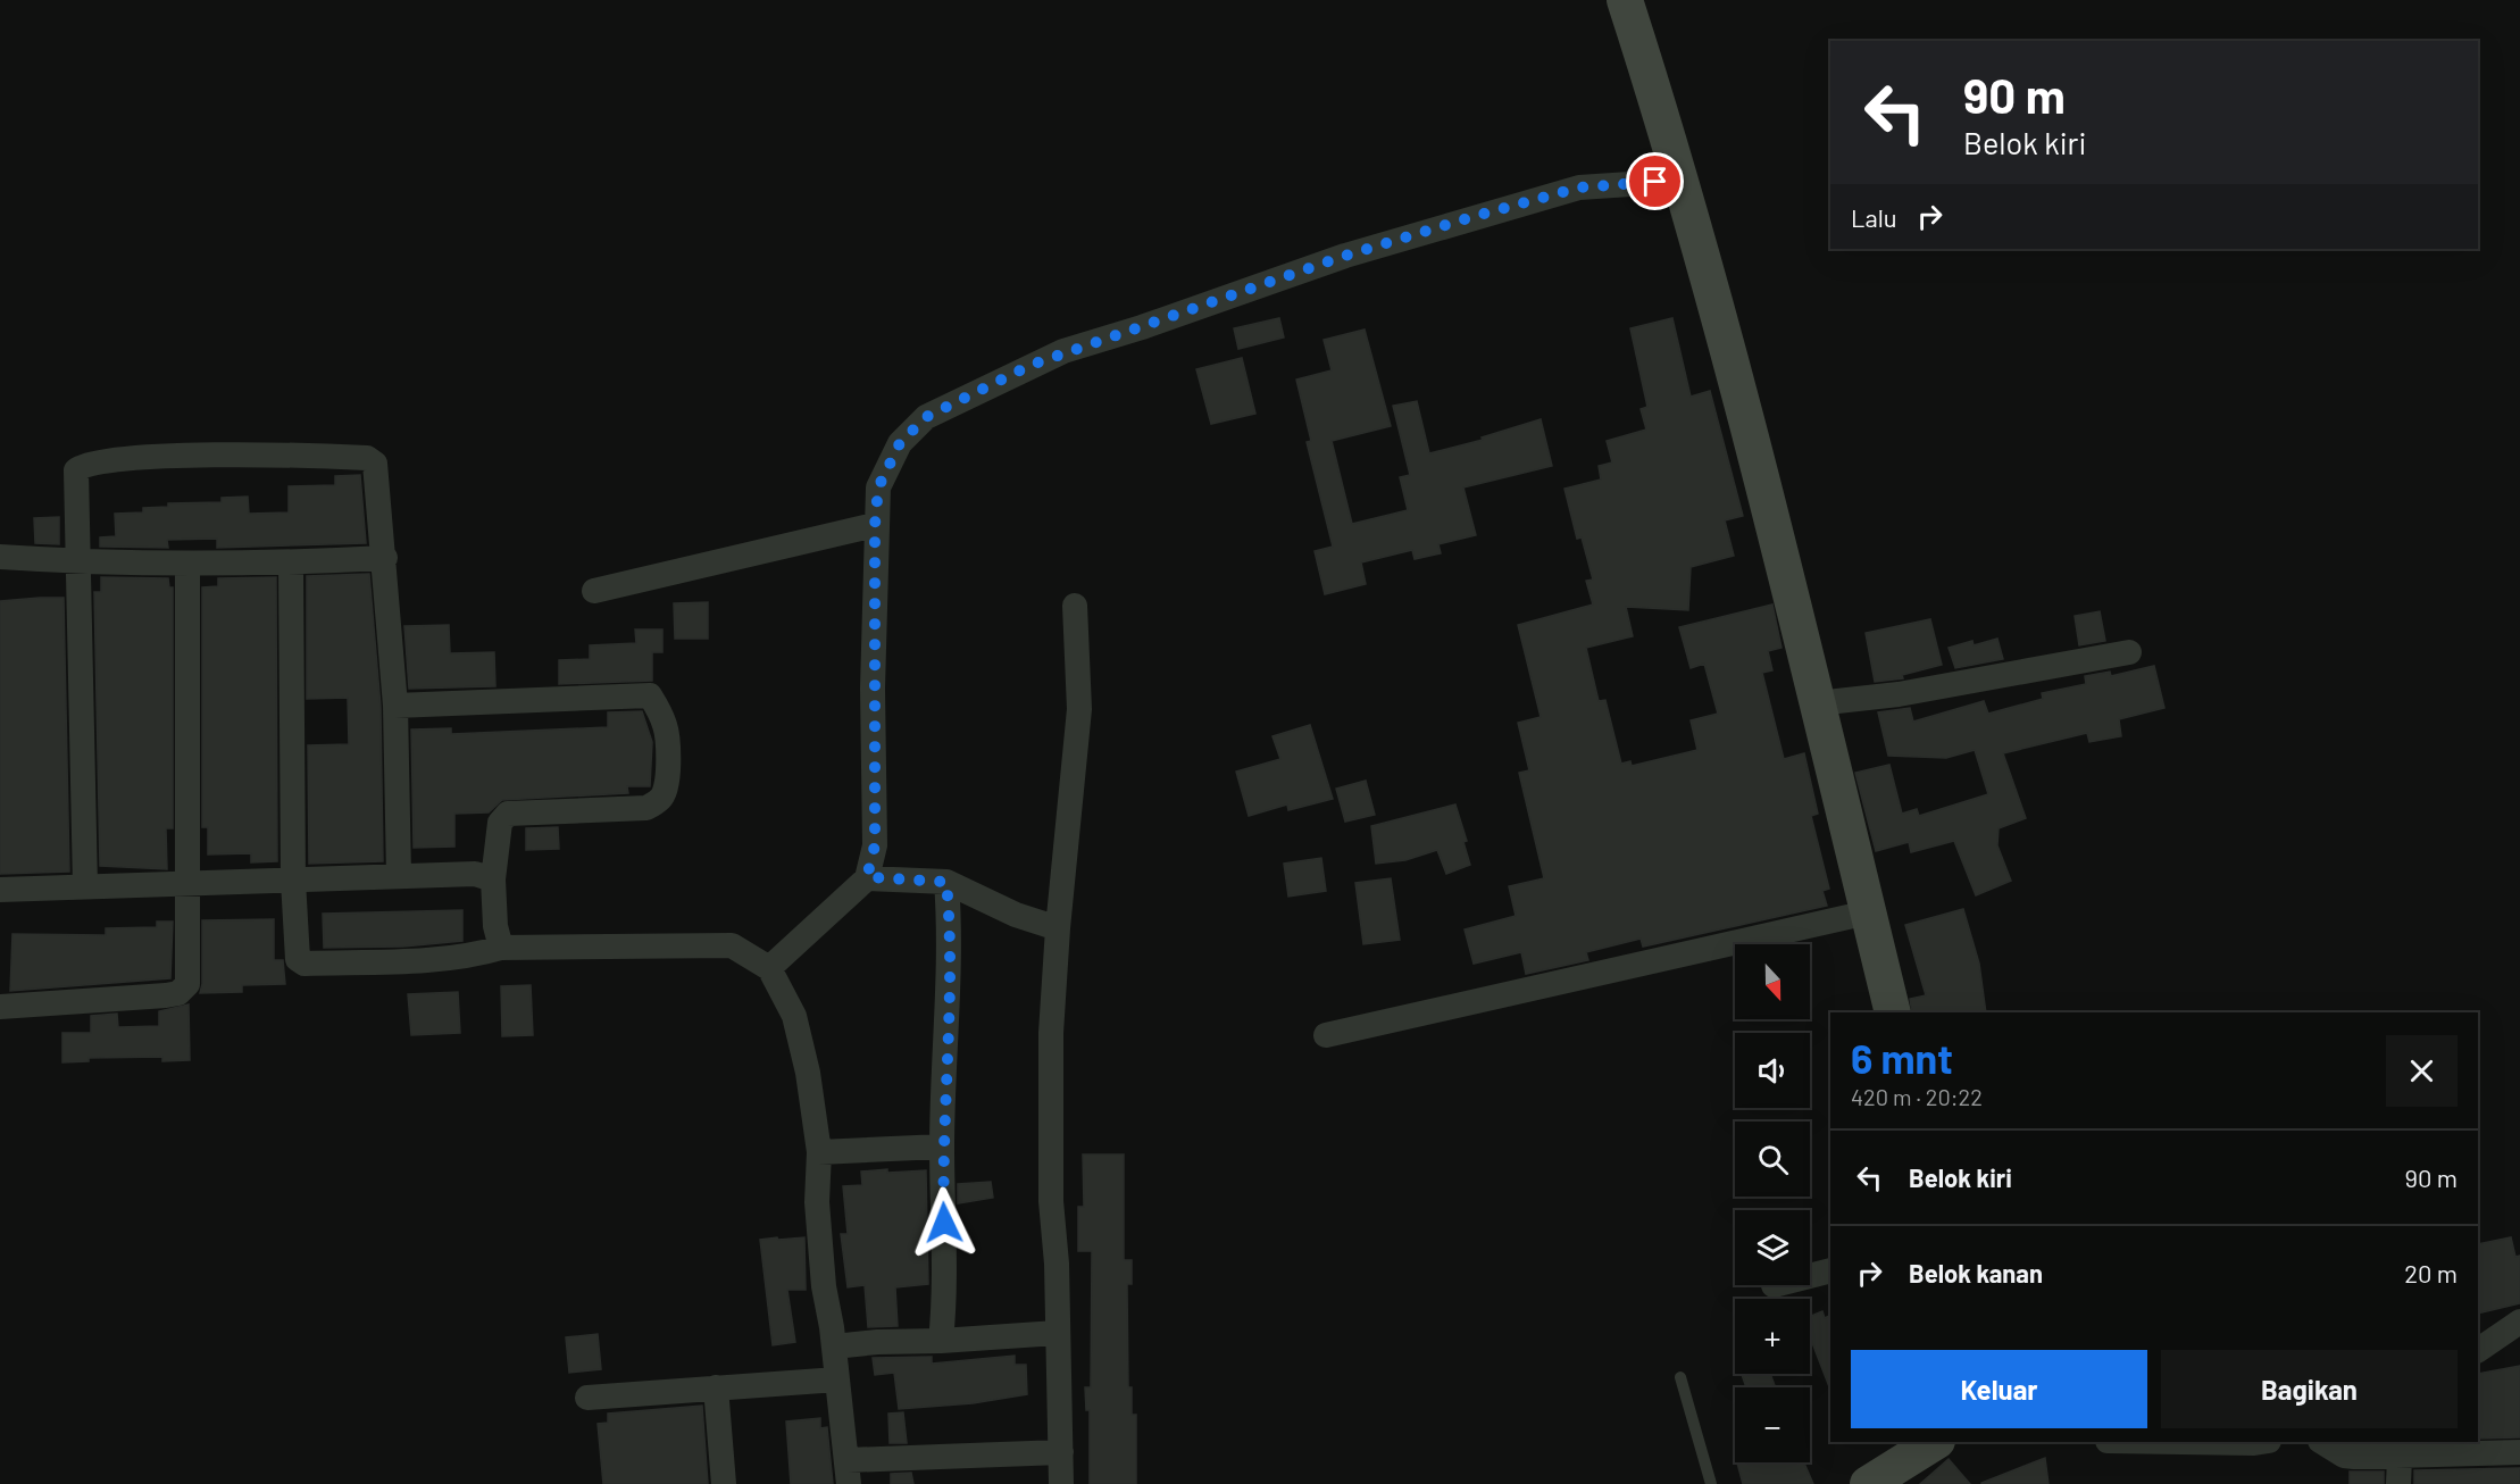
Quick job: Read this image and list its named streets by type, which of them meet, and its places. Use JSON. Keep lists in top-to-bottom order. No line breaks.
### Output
{"north":"bottom","page":{"turn":["90 m","Belok kiri"],"then":"Lalu","map_buttons":["+","−"],"heading":["6 mnt","420 m · 20:22"],"list":[{"name":"Belok kiri","value":"90 m"},{"name":"Belok kanan","value":"20 m"}],"buttons":["Keluar","Bagikan"]}}
